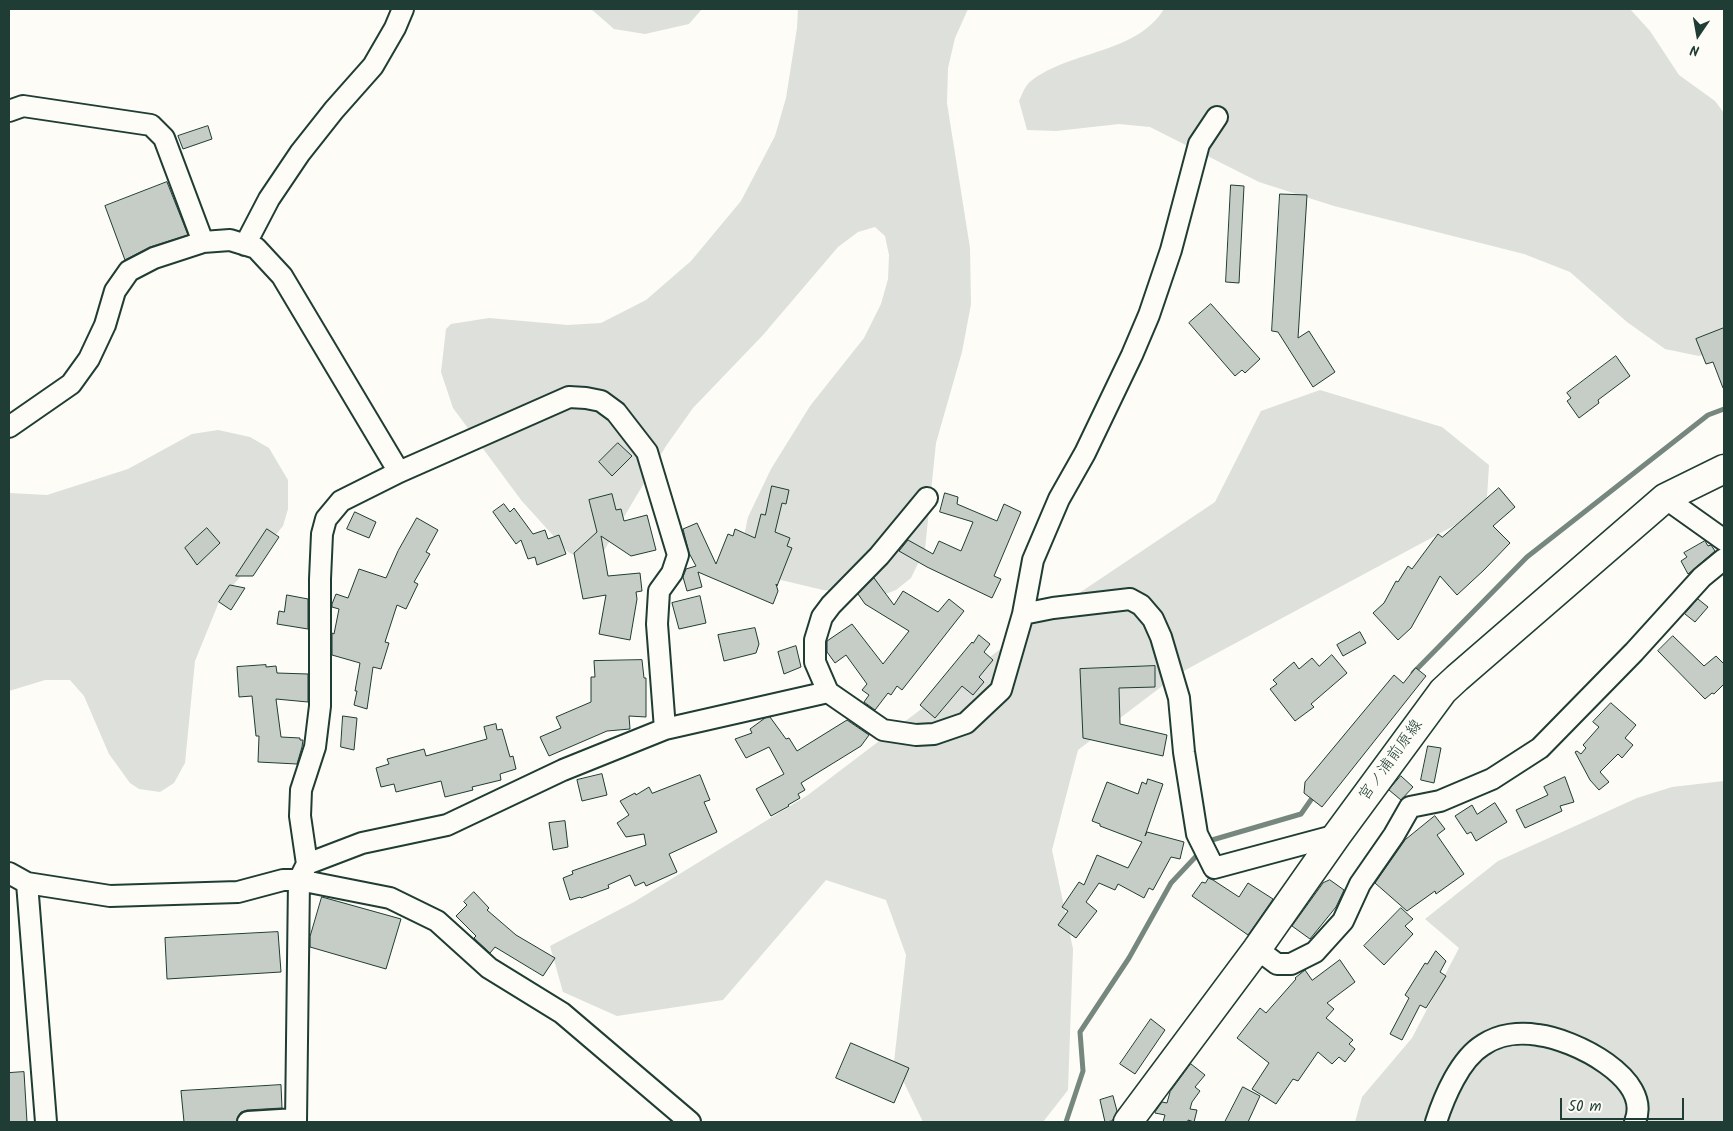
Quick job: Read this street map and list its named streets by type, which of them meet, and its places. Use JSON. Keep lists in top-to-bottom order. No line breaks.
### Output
{"streets":{"main road":["宮ノ浦前原線"]},"scale_bar":"50 m","north":"bottom"}
